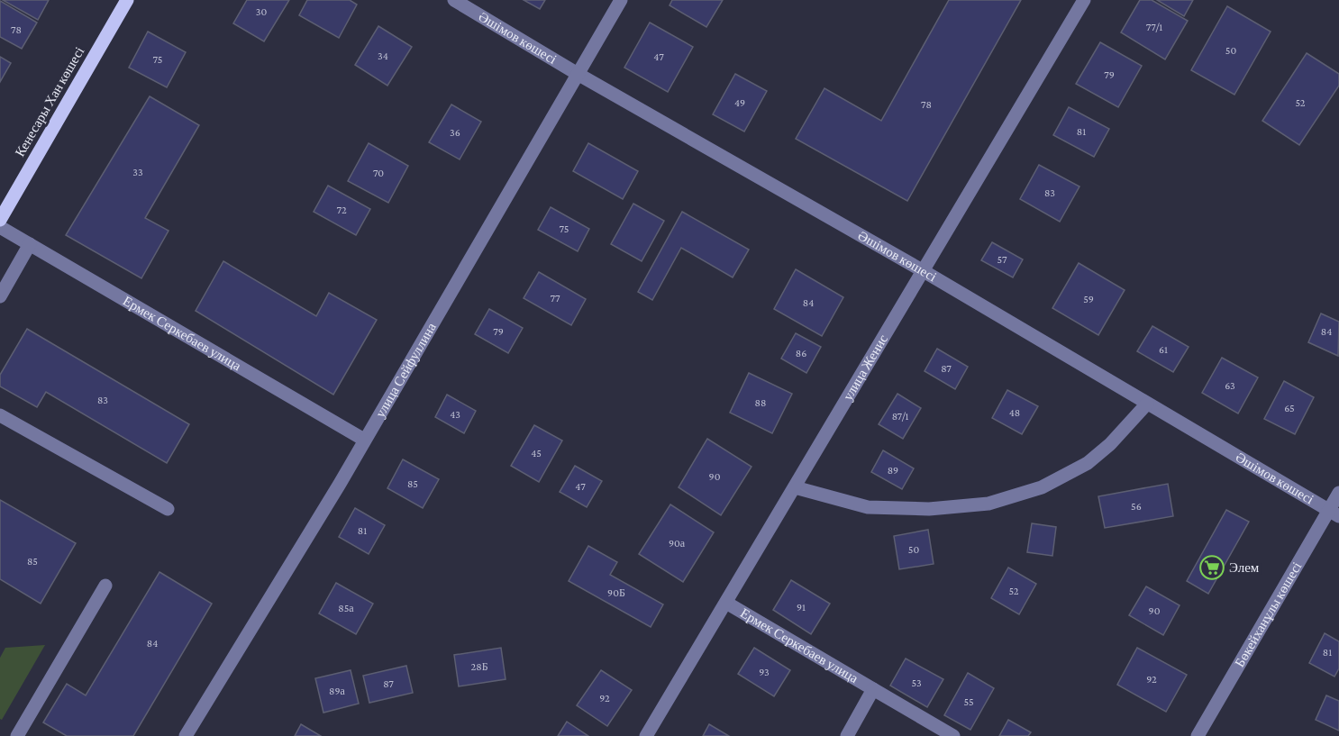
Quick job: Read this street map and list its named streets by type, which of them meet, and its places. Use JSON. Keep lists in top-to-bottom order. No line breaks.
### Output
{"streets":{"main road":["Кенесары Хан көшесі"],"street":["Әшімов көшесі","Ермек Серкебаев улица","улица Женис","улица Сейфуллина","Бөкейханұлы көшесі"]},"crossings":[["Әшімов көшесі","улица Женис"],["Әшімов көшесі","улица Сейфуллина"],["Әшімов көшесі","Бөкейханұлы көшесі"],["Ермек Серкебаев улица","улица Женис"],["Ермек Серкебаев улица","улица Сейфуллина"]],"places":{"supermarket":["Элем"]},"house_numbers":["30","77/1","78","50","34","47","75","79","49","52","78","81","36","33","70","83","72","75","57","77","59","84","79","84","61","86","87","63","83","88","65","48","43","87/1","45","89","90","85","47","56","81","90а","50","85","52","90Б","91","85а","90","84","81","28Б","93","92","53","87","89а","92","55"]}
